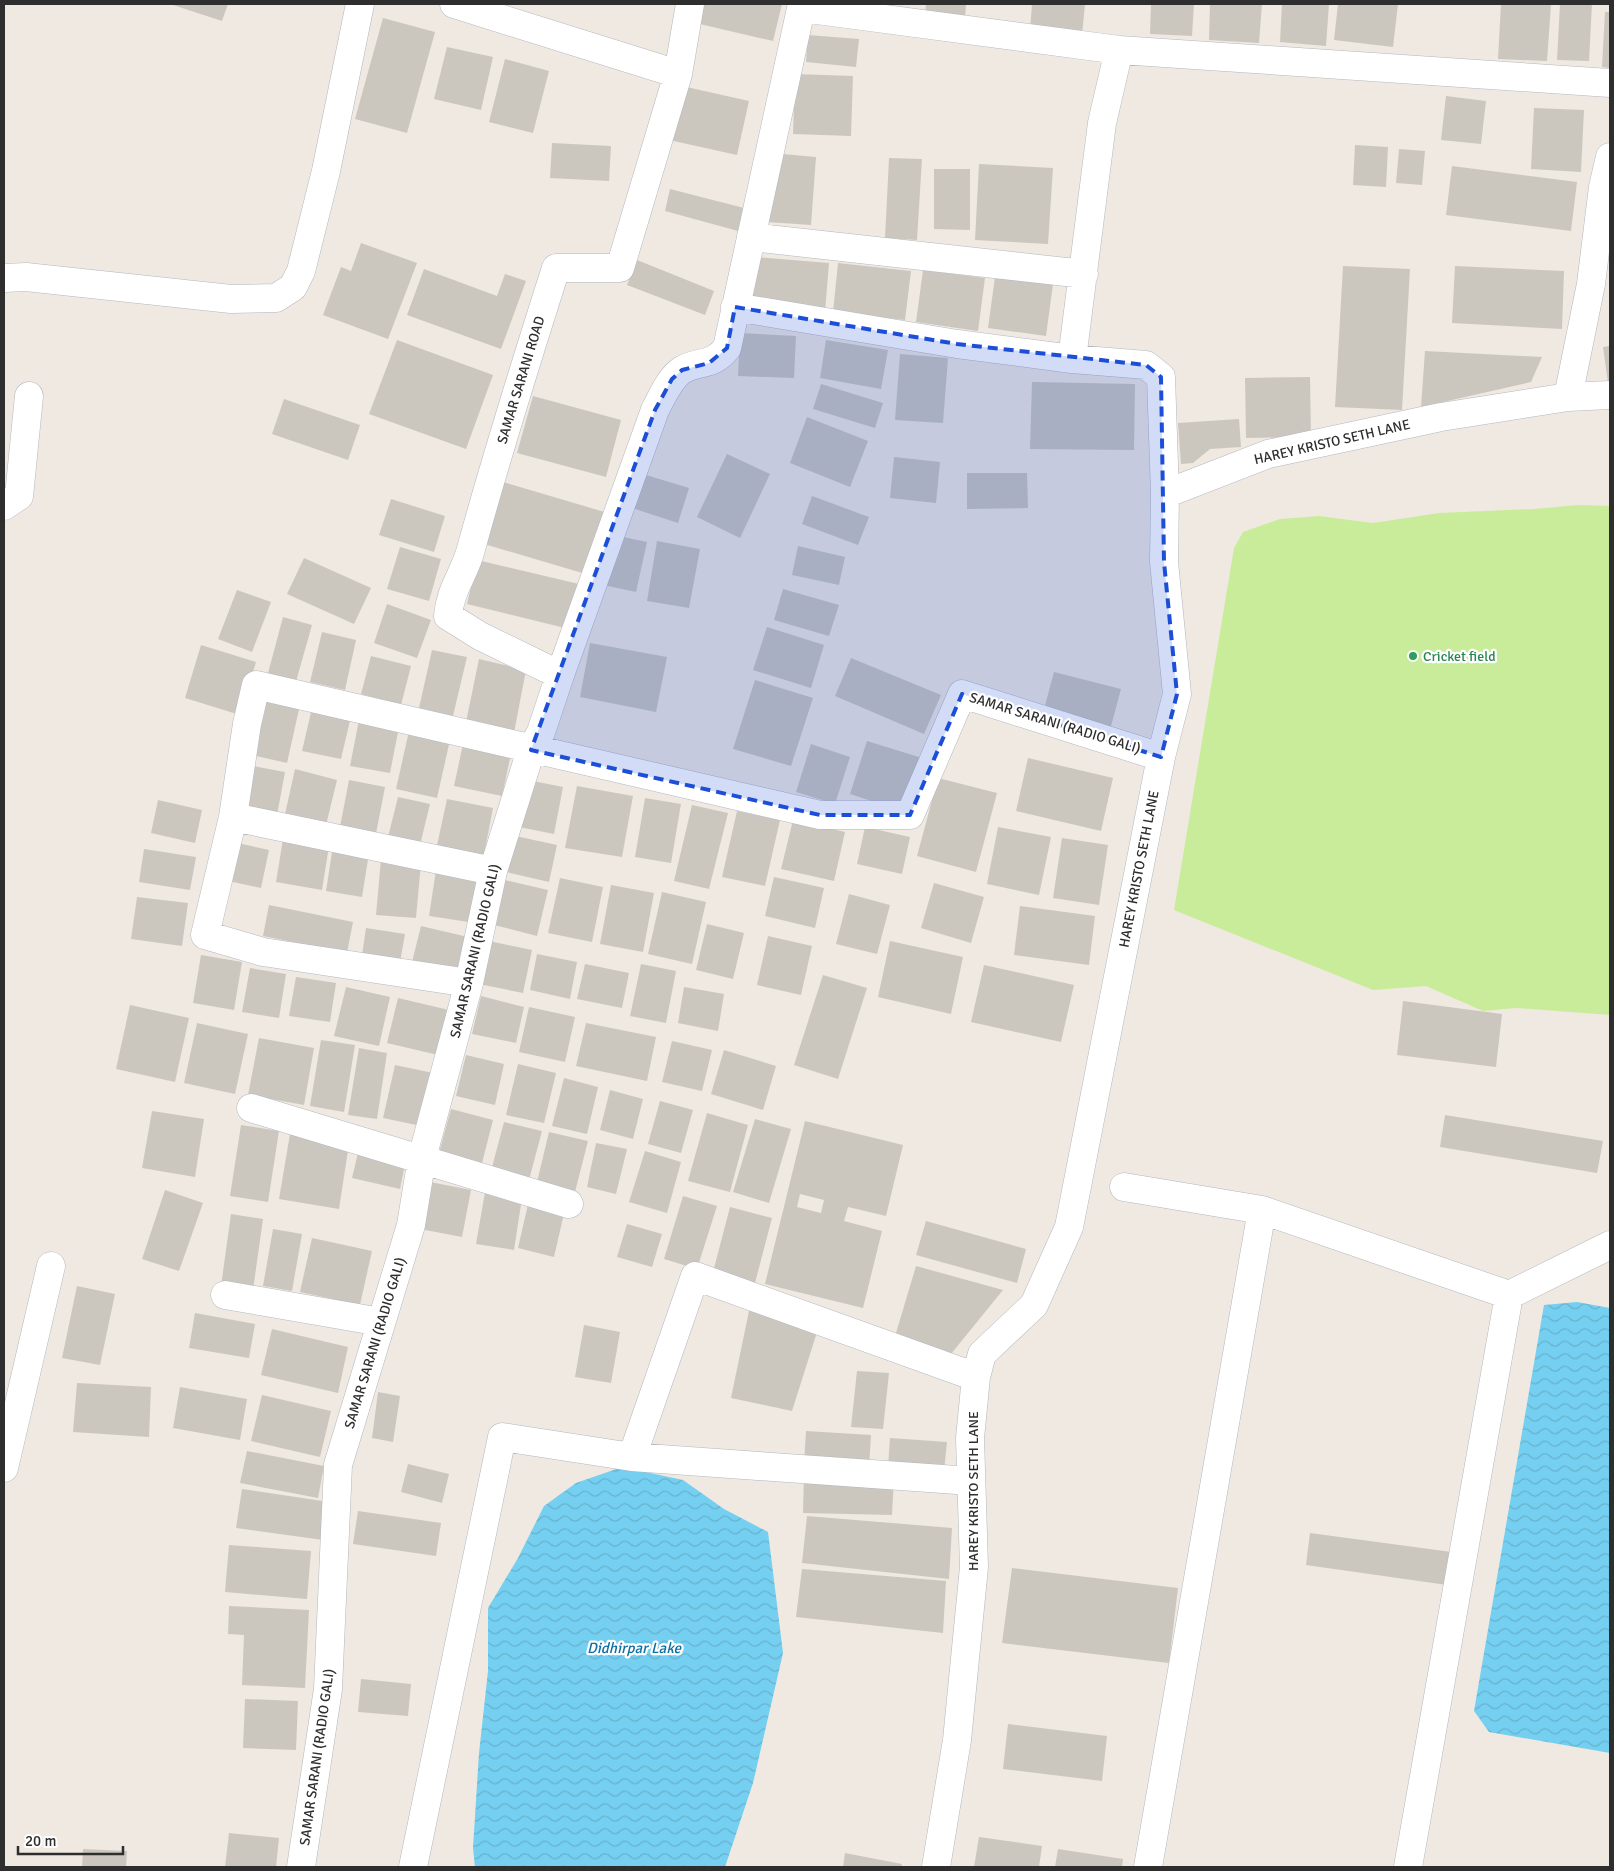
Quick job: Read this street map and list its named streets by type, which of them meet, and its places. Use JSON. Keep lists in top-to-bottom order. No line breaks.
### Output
{"streets":{"street":["SAMAR SARANI ROAD","HAREY KRISTO SETH LANE","SAMAR SARANI (RADIO GALI)"]},"crossings":[["HAREY KRISTO SETH LANE","SAMAR SARANI (RADIO GALI)"]],"water":["Didhirpar Lake"],"places":["Cricket field"],"scale_bar":"20 m"}
